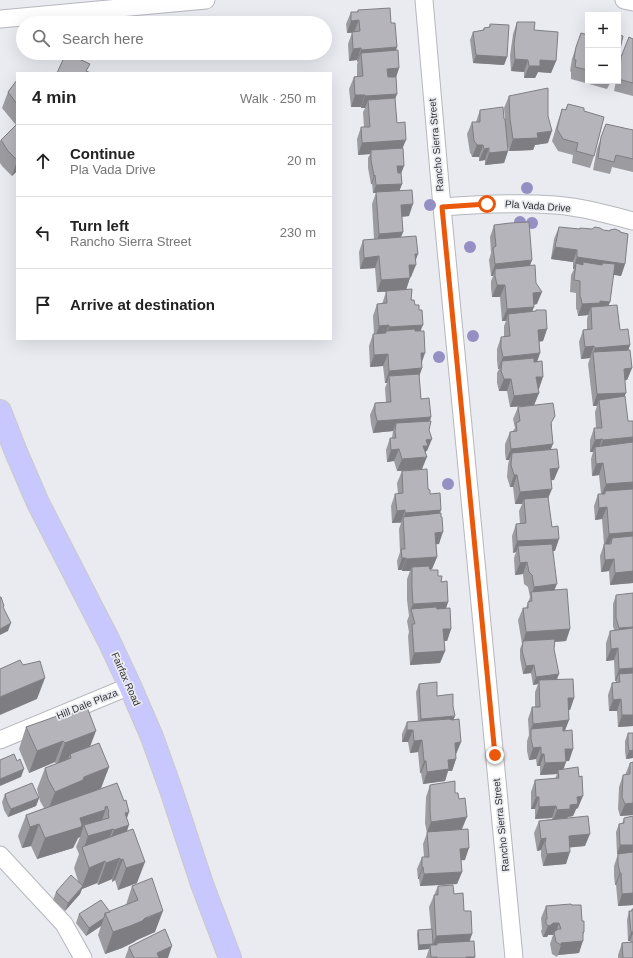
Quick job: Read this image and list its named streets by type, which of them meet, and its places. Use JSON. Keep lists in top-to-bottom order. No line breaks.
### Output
{"streets":{"main road":["Fairfax Road"],"street":["Rancho Sierra Street","Pla Vada Drive","Hill Dale Plaza"]},"crossings":[["Rancho Sierra Street","Pla Vada Drive"],["Fairfax Road","Hill Dale Plaza"]],"page":{"map_buttons":["+","−"],"search":"Search here","heading":["4 min","Walk · 250 m"],"list":[["Continue","Pla Vada Drive","20 m"],["Turn left","Rancho Sierra Street","230 m"],"Arrive at destination"]}}
